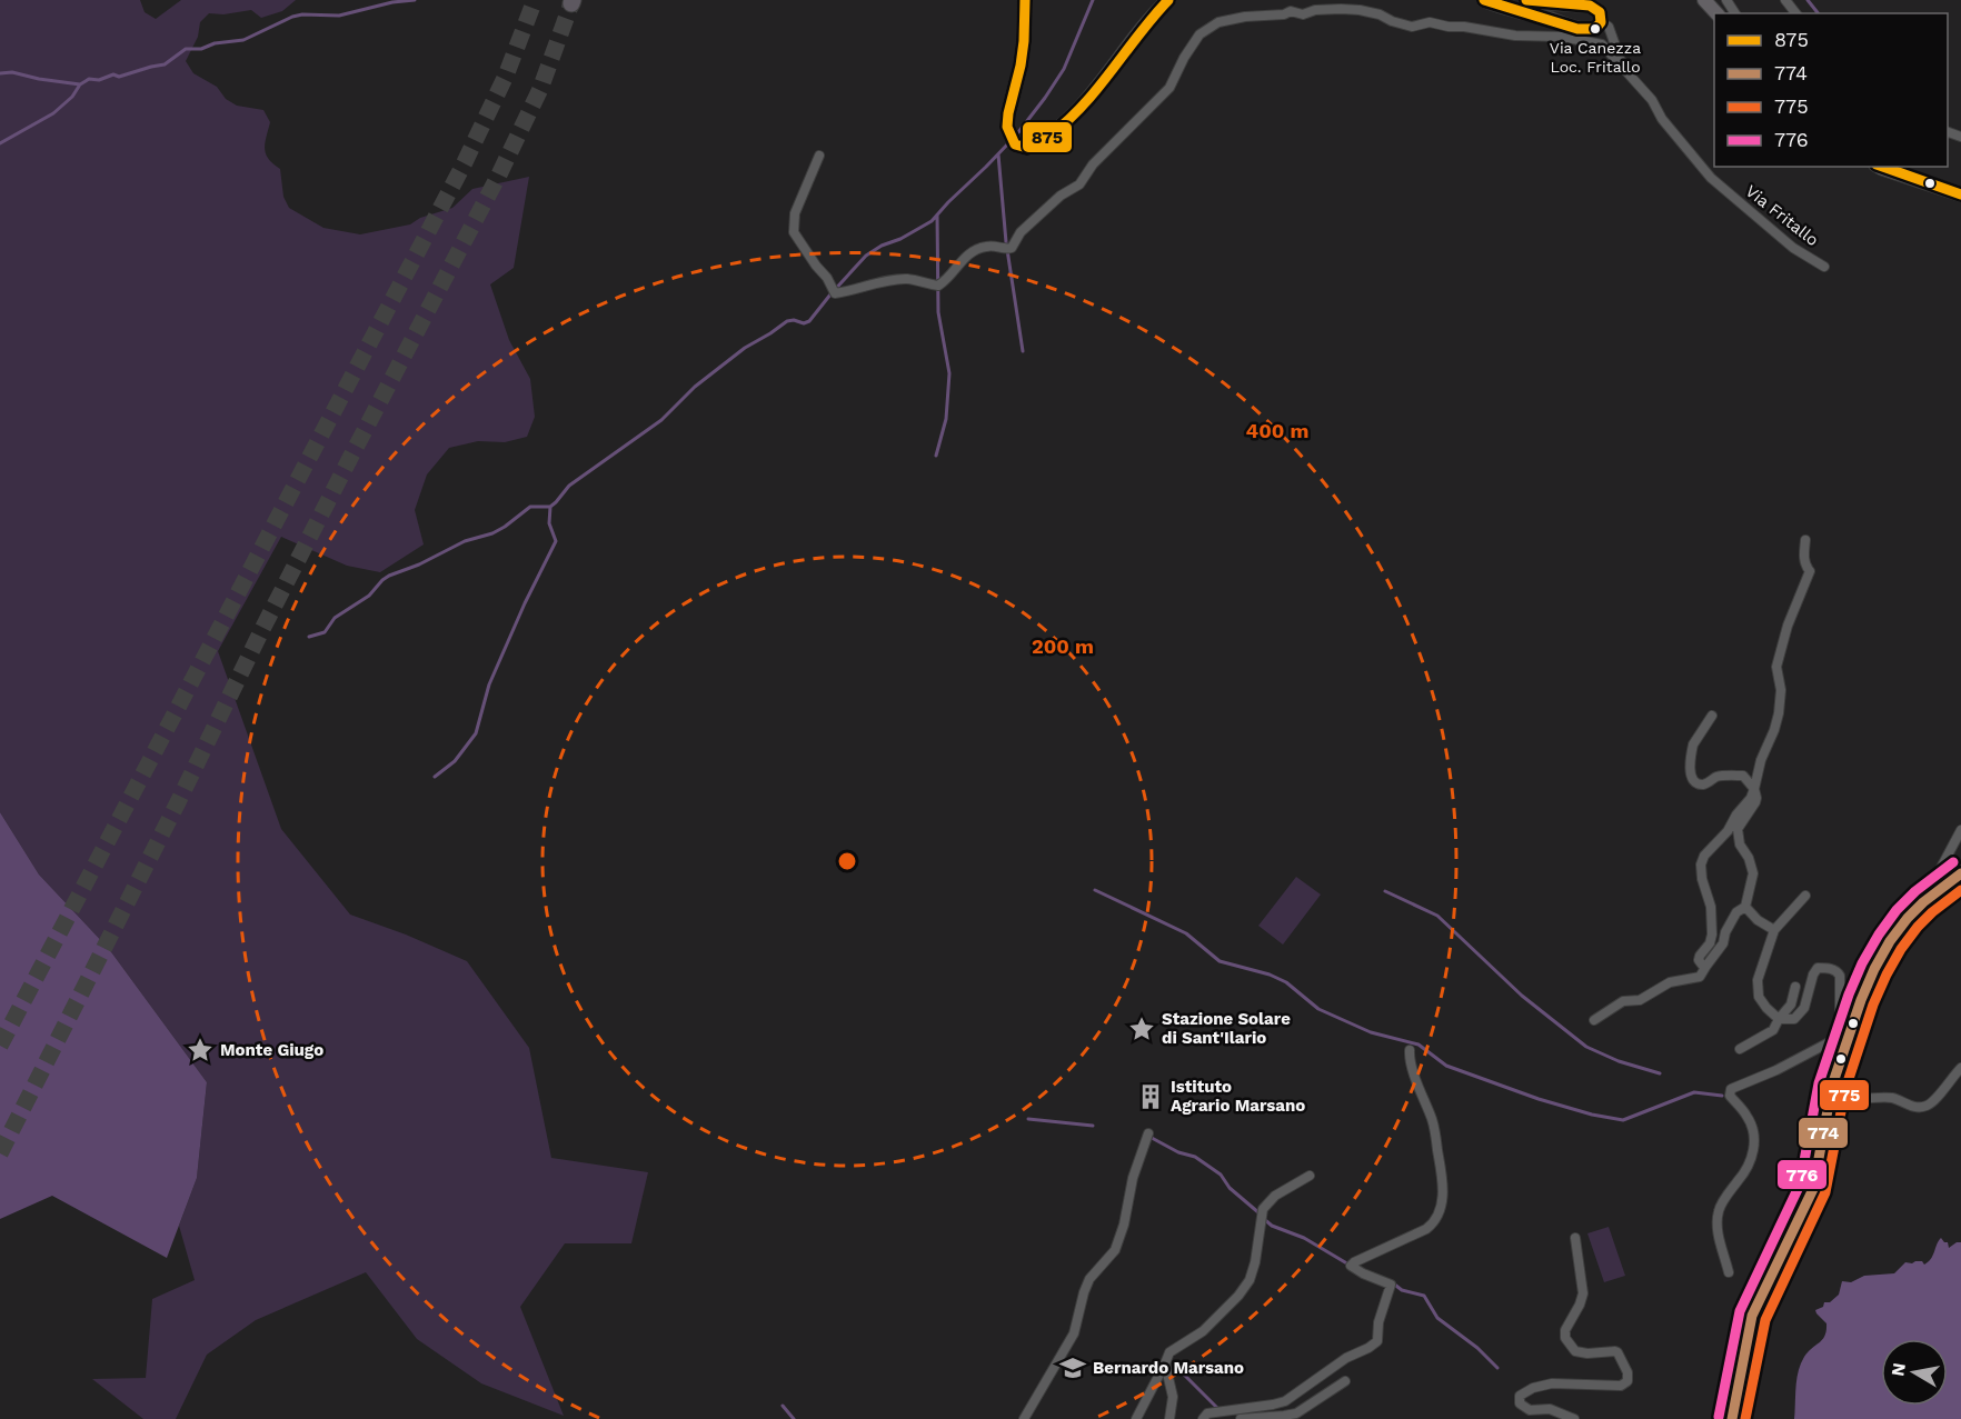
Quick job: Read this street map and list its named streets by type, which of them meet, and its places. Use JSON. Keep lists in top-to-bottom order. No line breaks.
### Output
{"streets":{"street":["Via Fritallo"]},"places":{"other":["Via Canezza Loc. Fritallo"],"place":["Stazione Solare di Sant'Ilario","Monte Giugo"],"building":["Istituto Agrario Marsano"],"school or university":["Bernardo Marsano"]},"lines":["transit line 875","transit line 776","transit line 774","transit line 775"],"legend":["875","774","775","776"],"north":"left","rings":["400 m","200 m"]}
